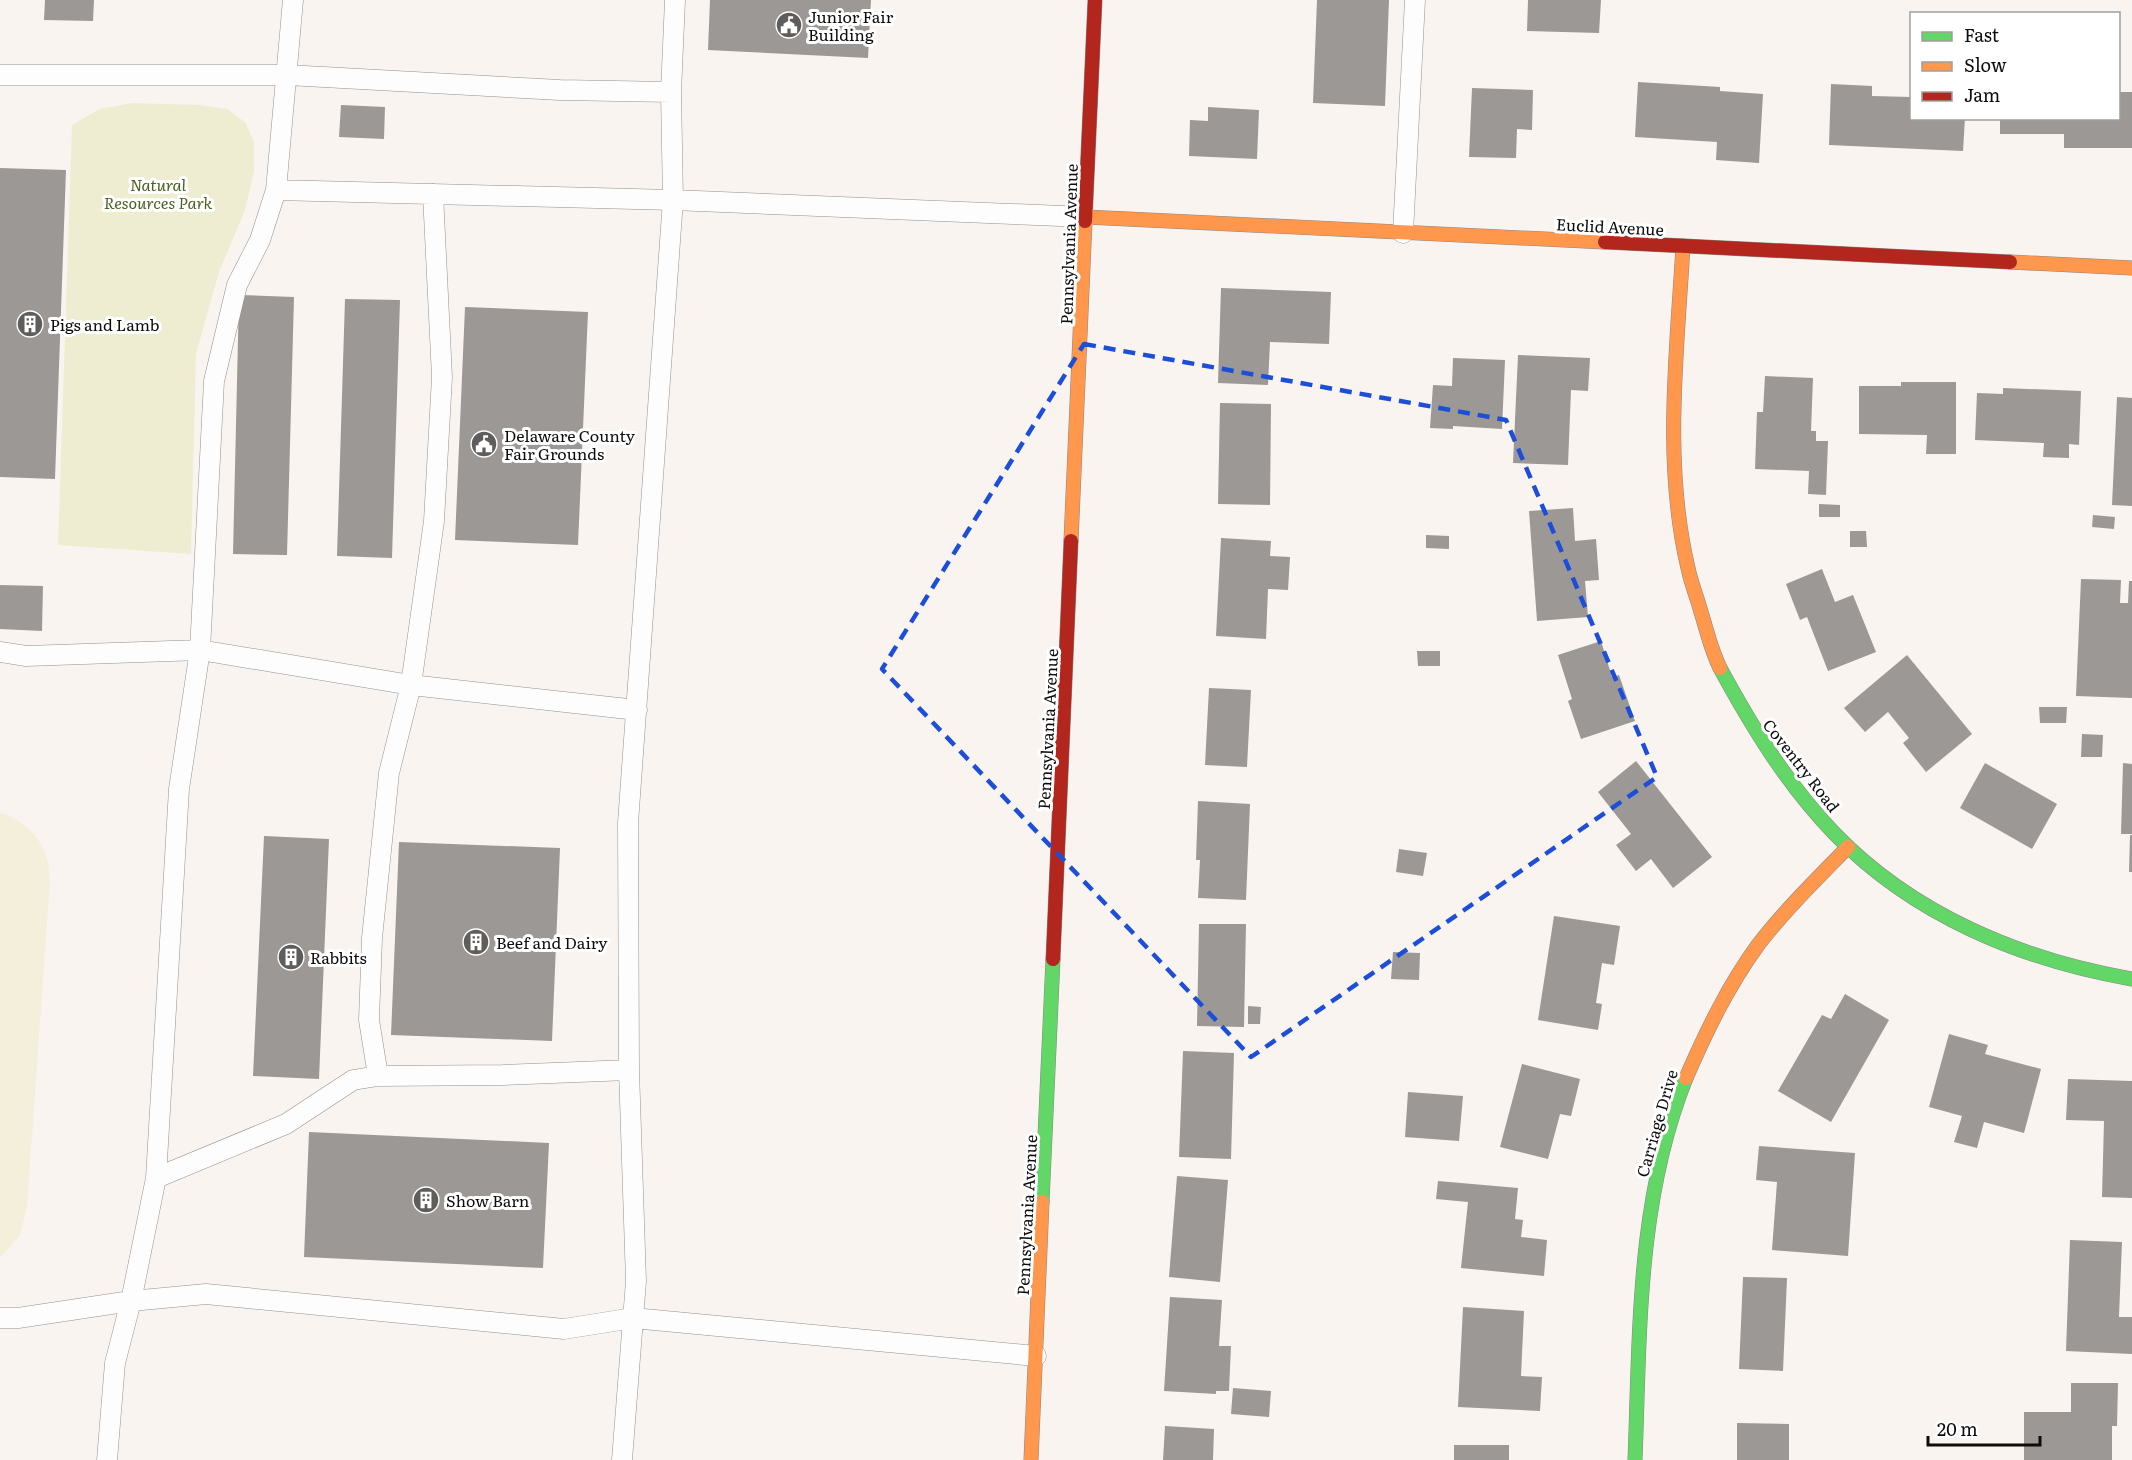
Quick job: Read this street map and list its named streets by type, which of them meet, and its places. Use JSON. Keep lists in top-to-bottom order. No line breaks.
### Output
{"streets":{"street":["Euclid Avenue","Pennsylvania Avenue","Coventry Road","Carriage Drive"]},"crossings":[["Euclid Avenue","Pennsylvania Avenue"],["Euclid Avenue","Coventry Road"],["Coventry Road","Carriage Drive"]],"parks":["Natural Resources Park"],"places":{"public building":["Junior Fair Building","Delaware County Fair Grounds"],"building":["Pigs and Lamb","Beef and Dairy","Rabbits","Show Barn"]},"legend":["Fast","Slow","Jam"],"scale_bar":"20 m"}
